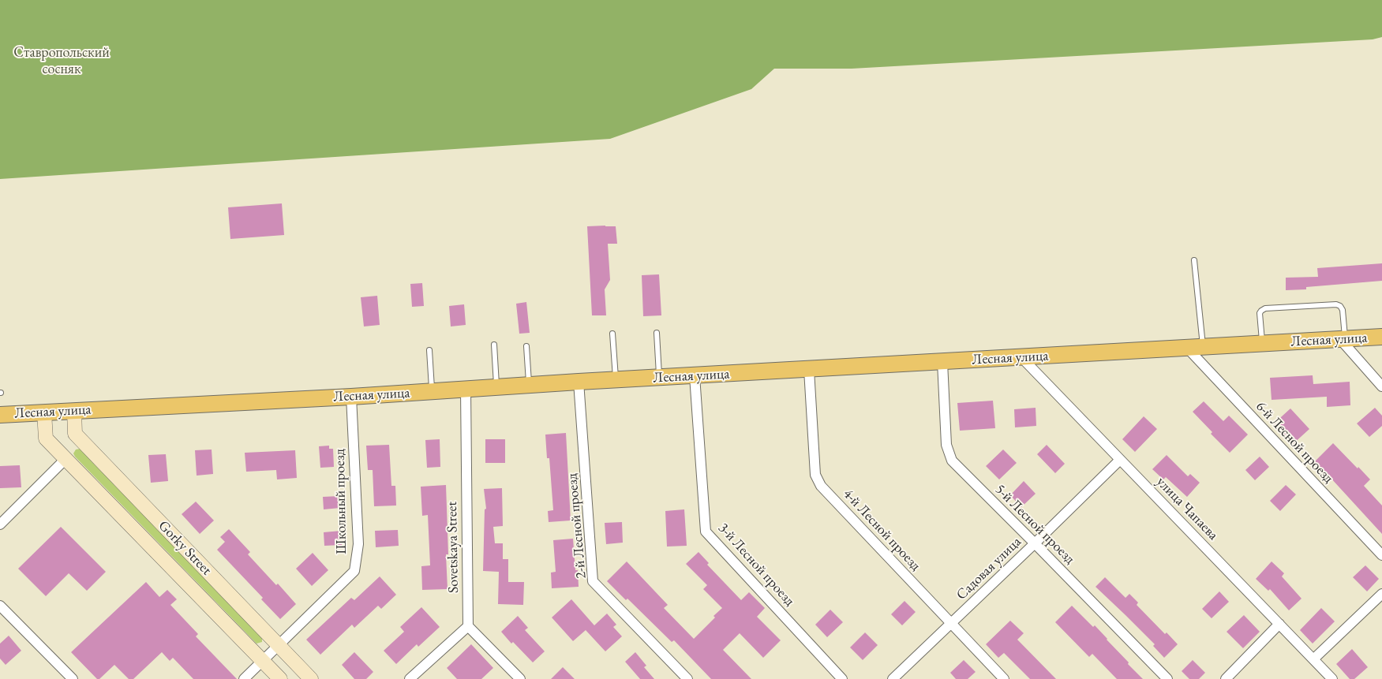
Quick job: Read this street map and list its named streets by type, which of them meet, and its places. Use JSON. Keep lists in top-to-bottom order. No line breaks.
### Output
{"streets":{"main road":["Лесная улица","Gorky Street"],"street":["6-й Лесной проезд","Школьный проезд","улица Чапаева","5-й Лесной проезд","2-й Лесной проезд","4-й Лесной проезд","Sovetskaya Street","3-й Лесной проезд","Садовая улица"]},"crossings":[["Лесная улица","6-й Лесной проезд"],["Лесная улица","Школьный проезд"],["Лесная улица","улица Чапаева"],["Лесная улица","5-й Лесной проезд"],["Лесная улица","2-й Лесной проезд"],["Лесная улица","4-й Лесной проезд"],["Лесная улица","Sovetskaya Street"],["Лесная улица","Gorky Street"],["Лесная улица","3-й Лесной проезд"],["Школьный проезд","Gorky Street"],["улица Чапаева","Садовая улица"],["5-й Лесной проезд","Садовая улица"],["4-й Лесной проезд","Садовая улица"]],"parks":["Ставропольский сосняк"]}
